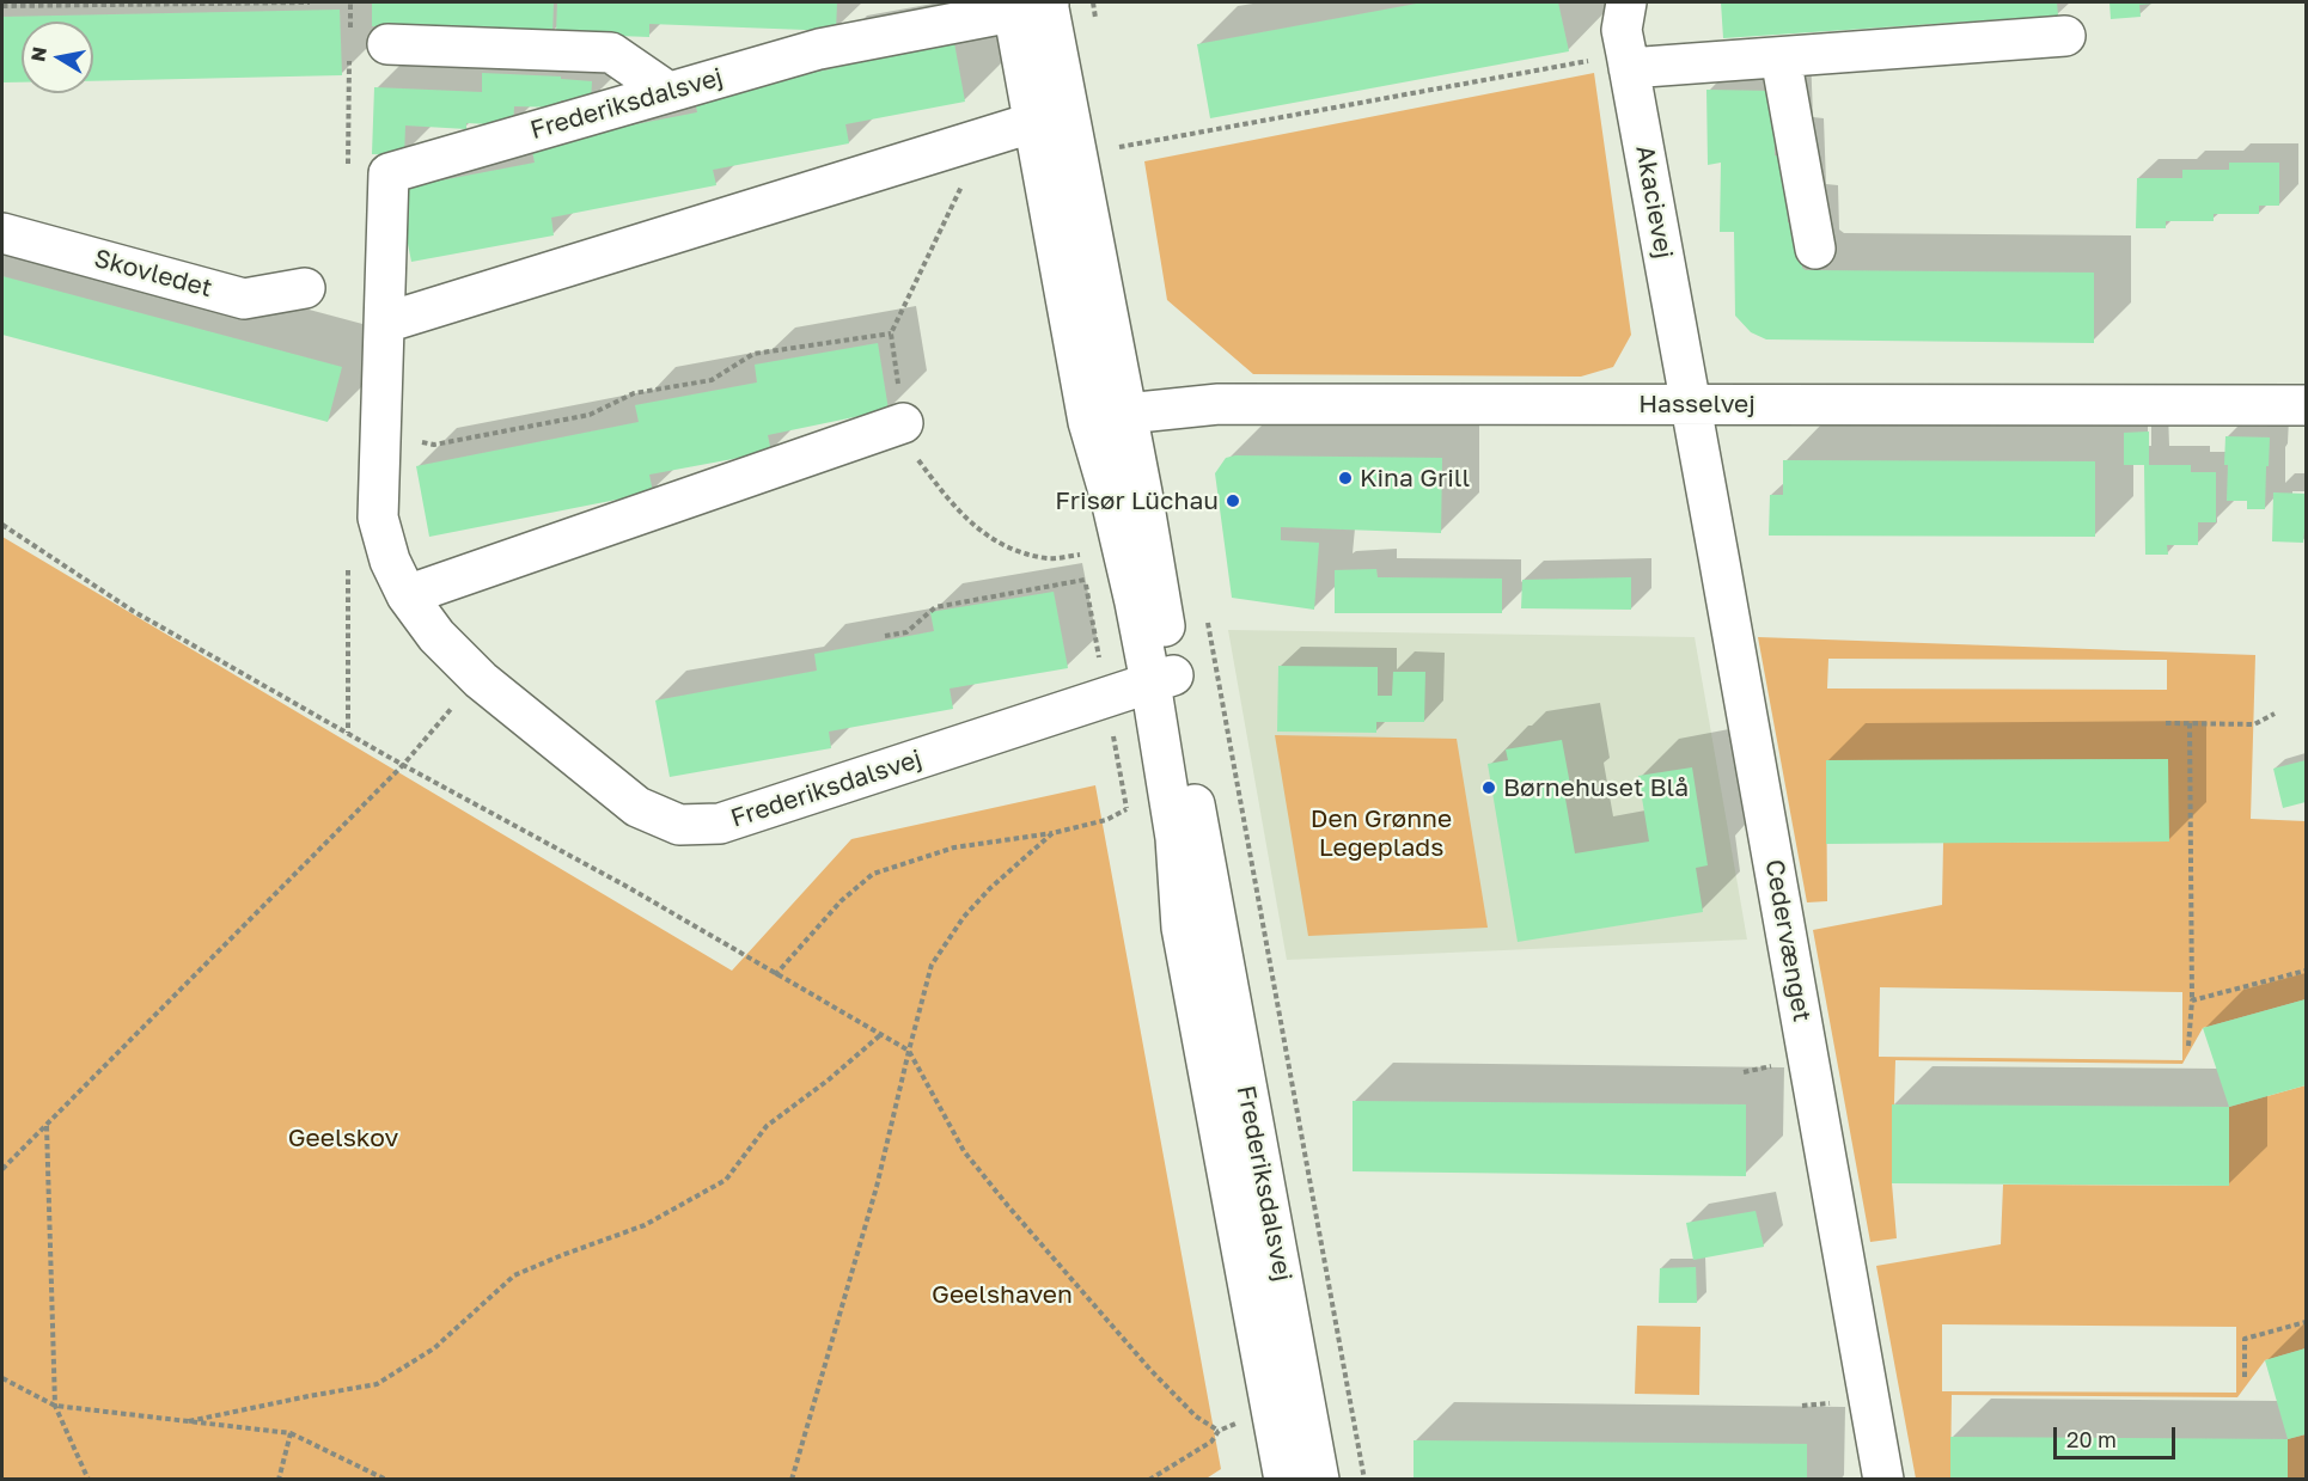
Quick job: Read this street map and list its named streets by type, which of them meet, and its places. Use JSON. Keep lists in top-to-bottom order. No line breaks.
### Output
{"streets":{"street":["Frederiksdalsvej","Akacievej","Skovledet","Hasselvej","Cedervænget"]},"crossings":[["Frederiksdalsvej","Hasselvej"],["Akacievej","Hasselvej"],["Akacievej","Cedervænget"],["Hasselvej","Cedervænget"]],"parks":["Den Grønne Legeplads","Geelskov","Geelshaven"],"places":["Kina Grill","Frisør Lüchau","Børnehuset Blå"],"scale_bar":"20 m","north":"left"}
